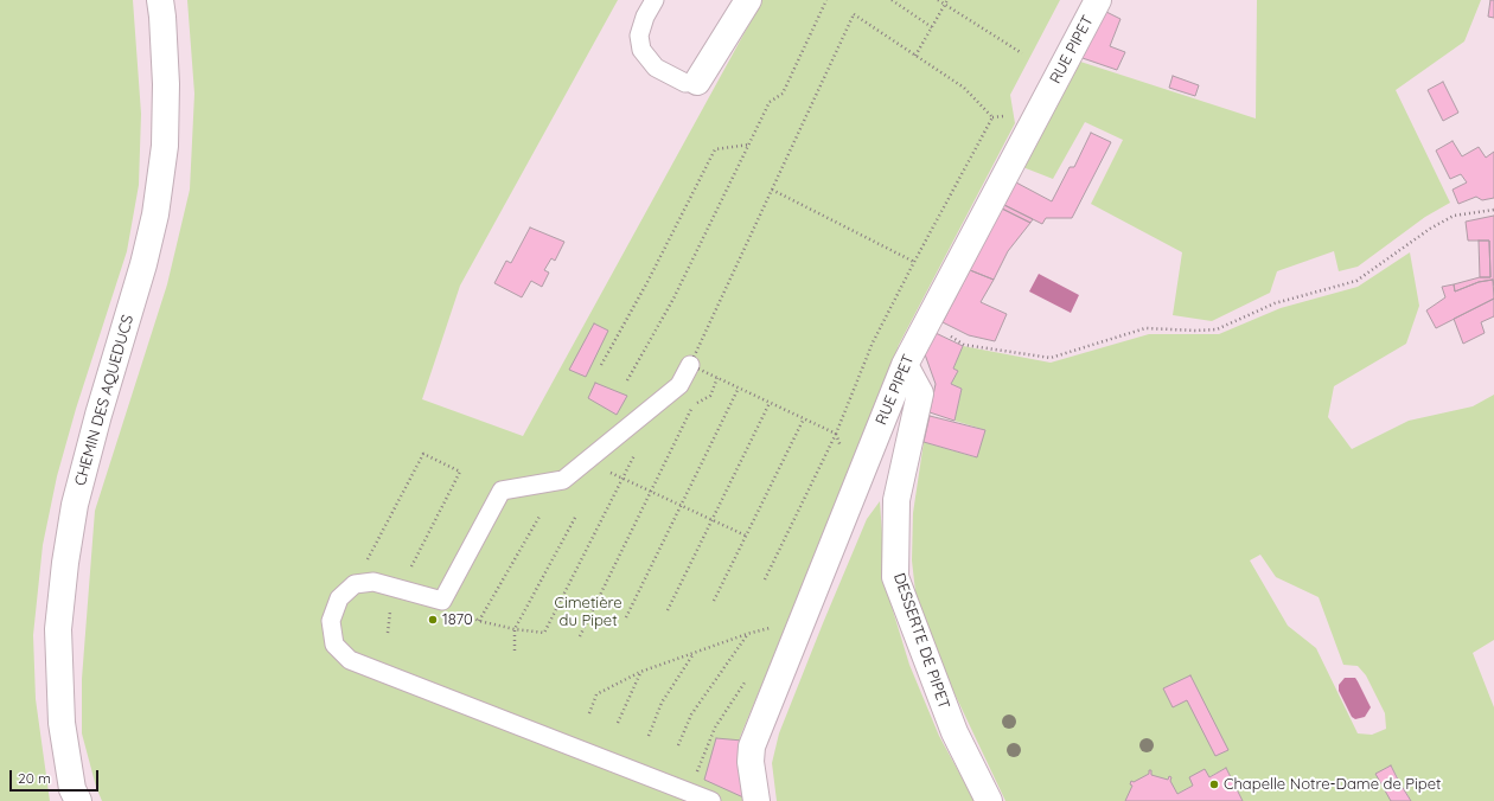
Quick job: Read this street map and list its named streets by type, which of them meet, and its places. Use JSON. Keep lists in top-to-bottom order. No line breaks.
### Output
{"streets":{"street":["RUE PIPET","CHEMIN DES AQUEDUCS","DESSERTE DE PIPET"]},"crossings":[["RUE PIPET","DESSERTE DE PIPET"]],"parks":["Cimetière du Pipet"],"places":["1870","Chapelle Notre-Dame de Pipet"],"scale_bar":"20 m"}
